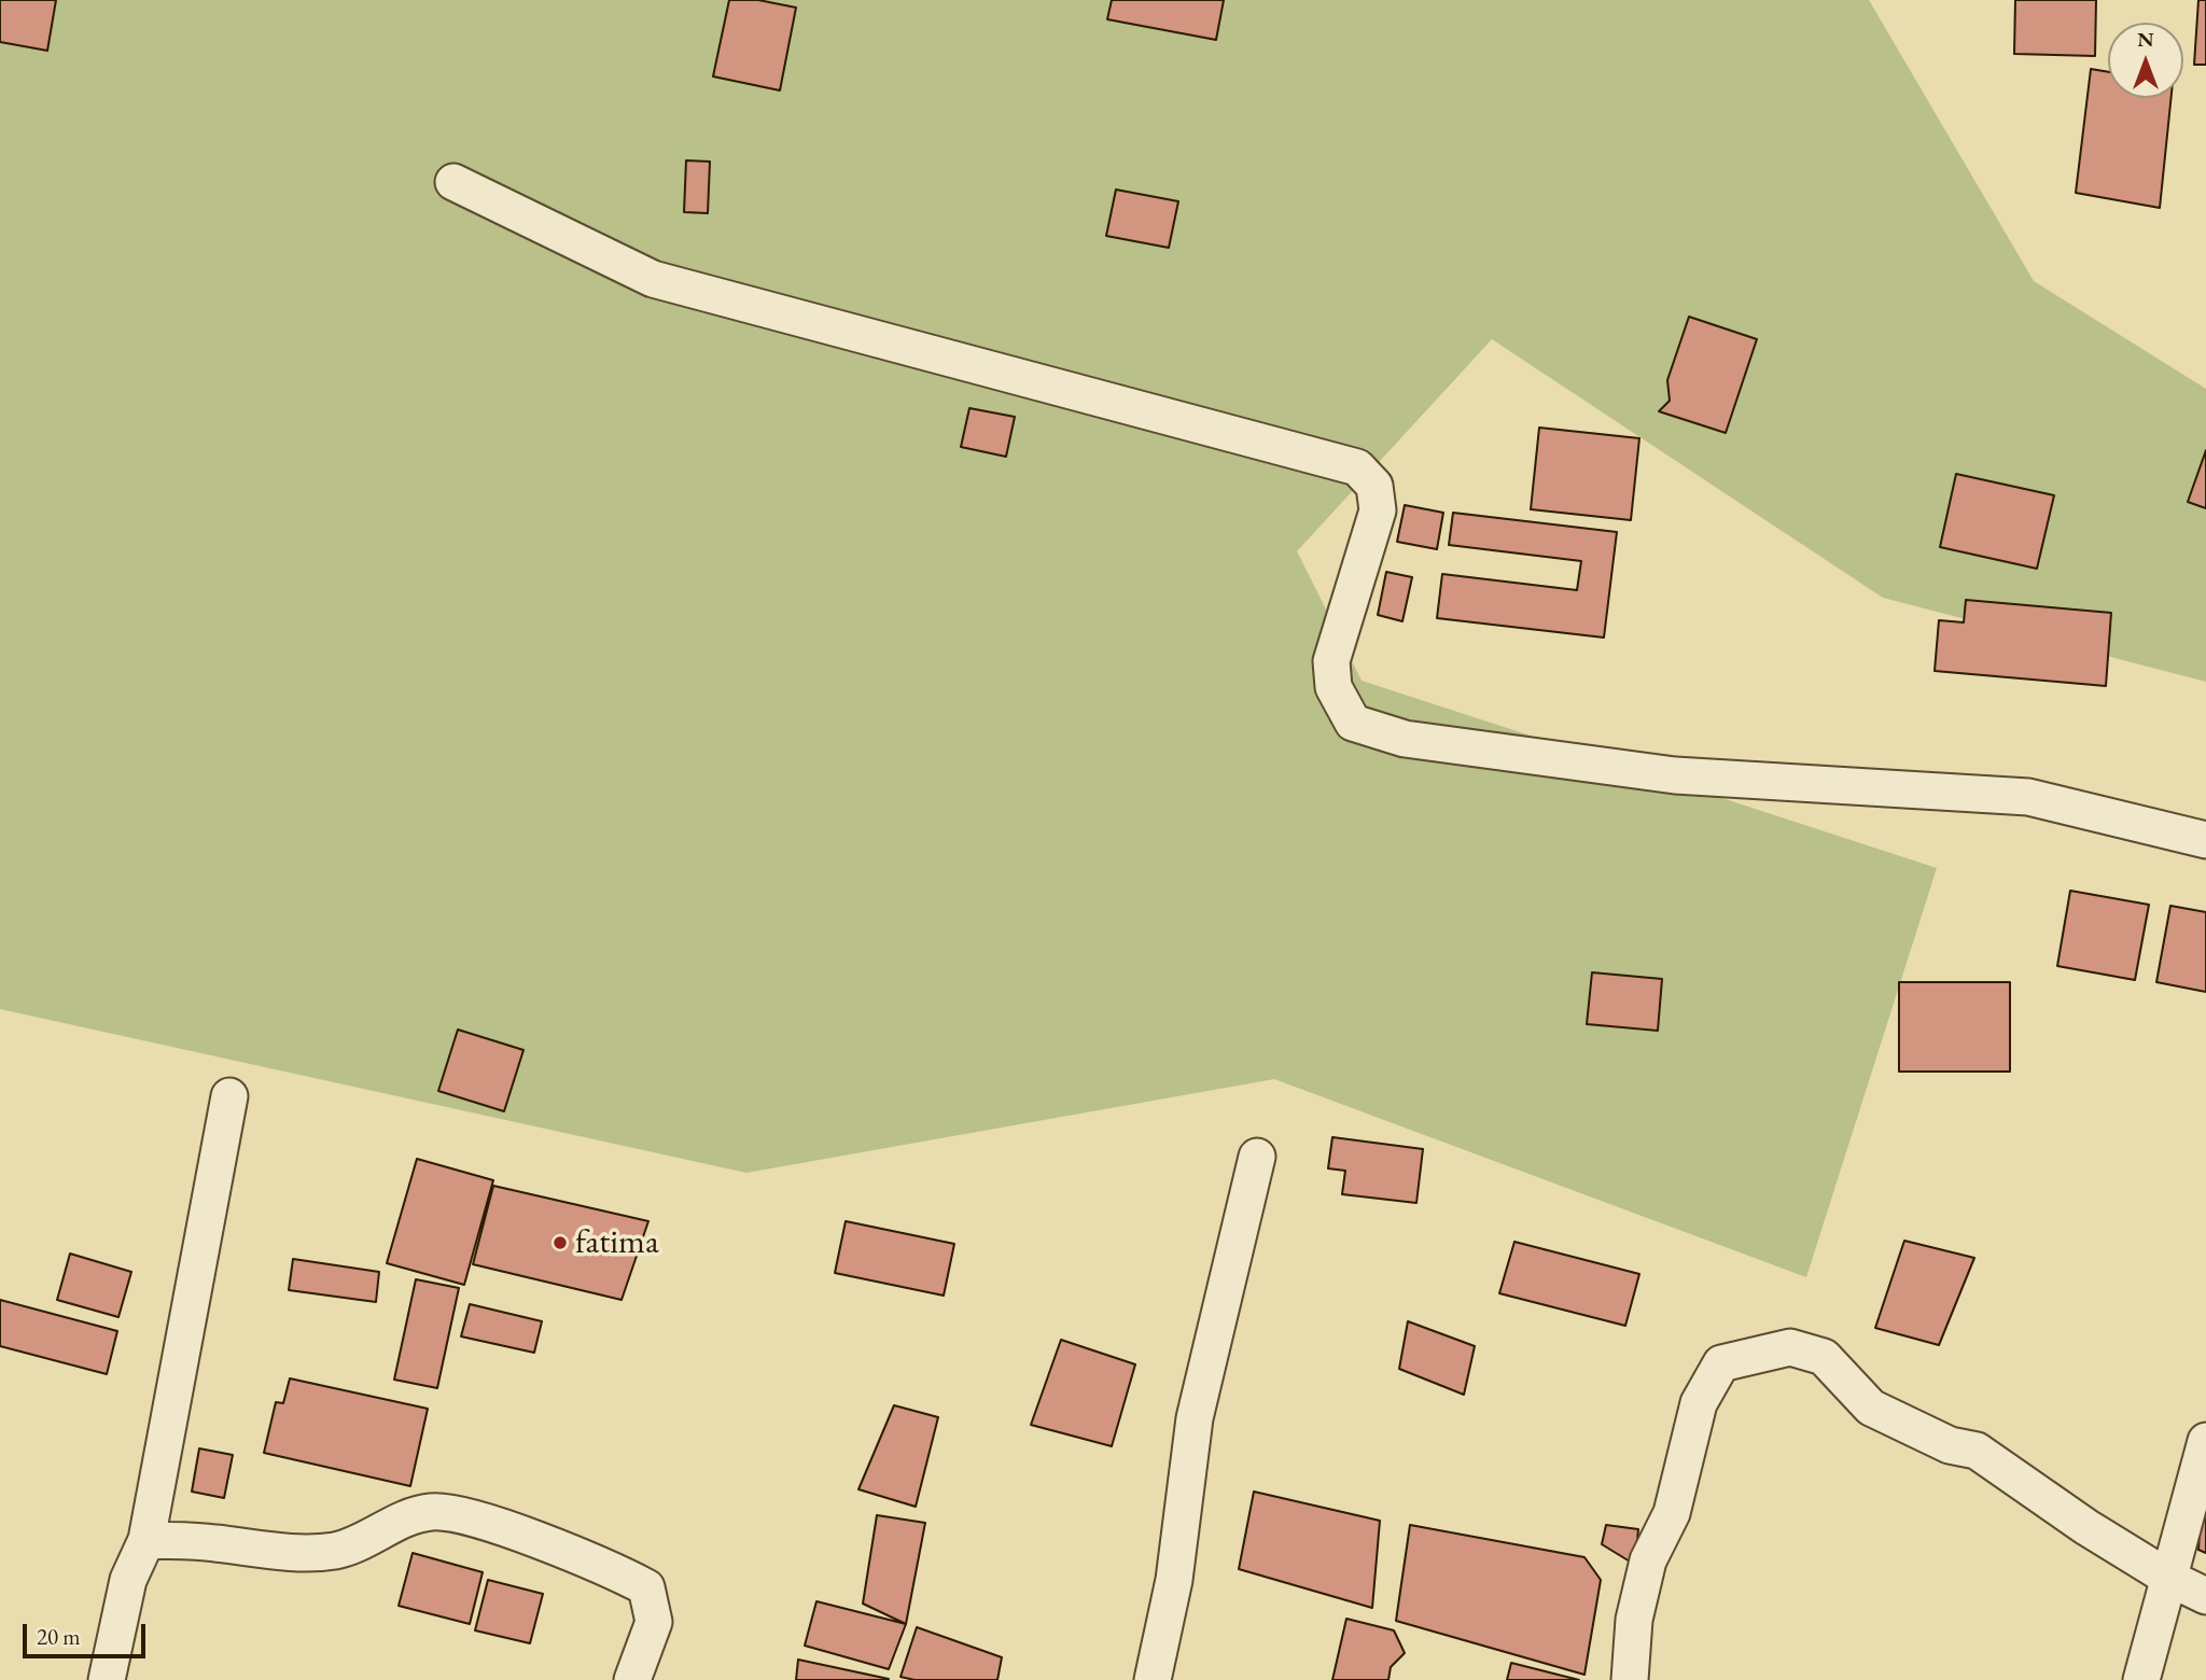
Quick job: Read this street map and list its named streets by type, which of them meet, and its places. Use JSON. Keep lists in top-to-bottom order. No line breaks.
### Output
{"places":["fatima"],"scale_bar":"20 m","north":"top"}
